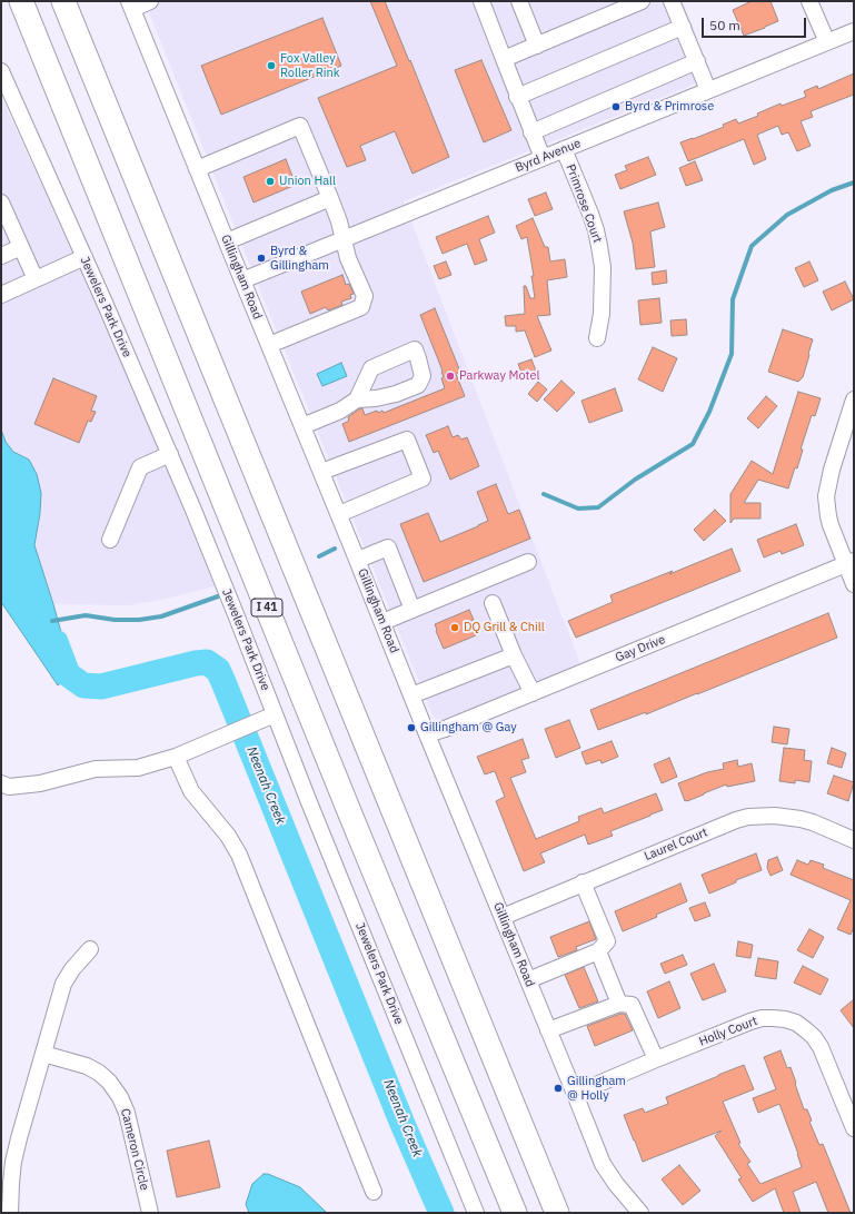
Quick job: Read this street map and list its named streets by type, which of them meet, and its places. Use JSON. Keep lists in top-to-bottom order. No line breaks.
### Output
{"streets":{"highway":["I 41"],"street":["Byrd Avenue","Primrose Court","Gillingham Road","Jewelers Park Drive","Gay Drive","Laurel Court","Holly Court","Cameron Circle"]},"crossings":[["Byrd Avenue","Primrose Court"],["Byrd Avenue","Gillingham Road"],["Gillingham Road","Gay Drive"],["Gillingham Road","Laurel Court"],["Gillingham Road","Holly Court"]],"water":["Neenah Creek"],"places":["Fox Valley Roller Rink","Byrd & Primrose","Union Hall","Byrd & Gillingham","Parkway Motel","DQ Grill & Chill","Gillingham @ Gay","Gillingham @ Holly"],"scale_bar":"50 m"}
